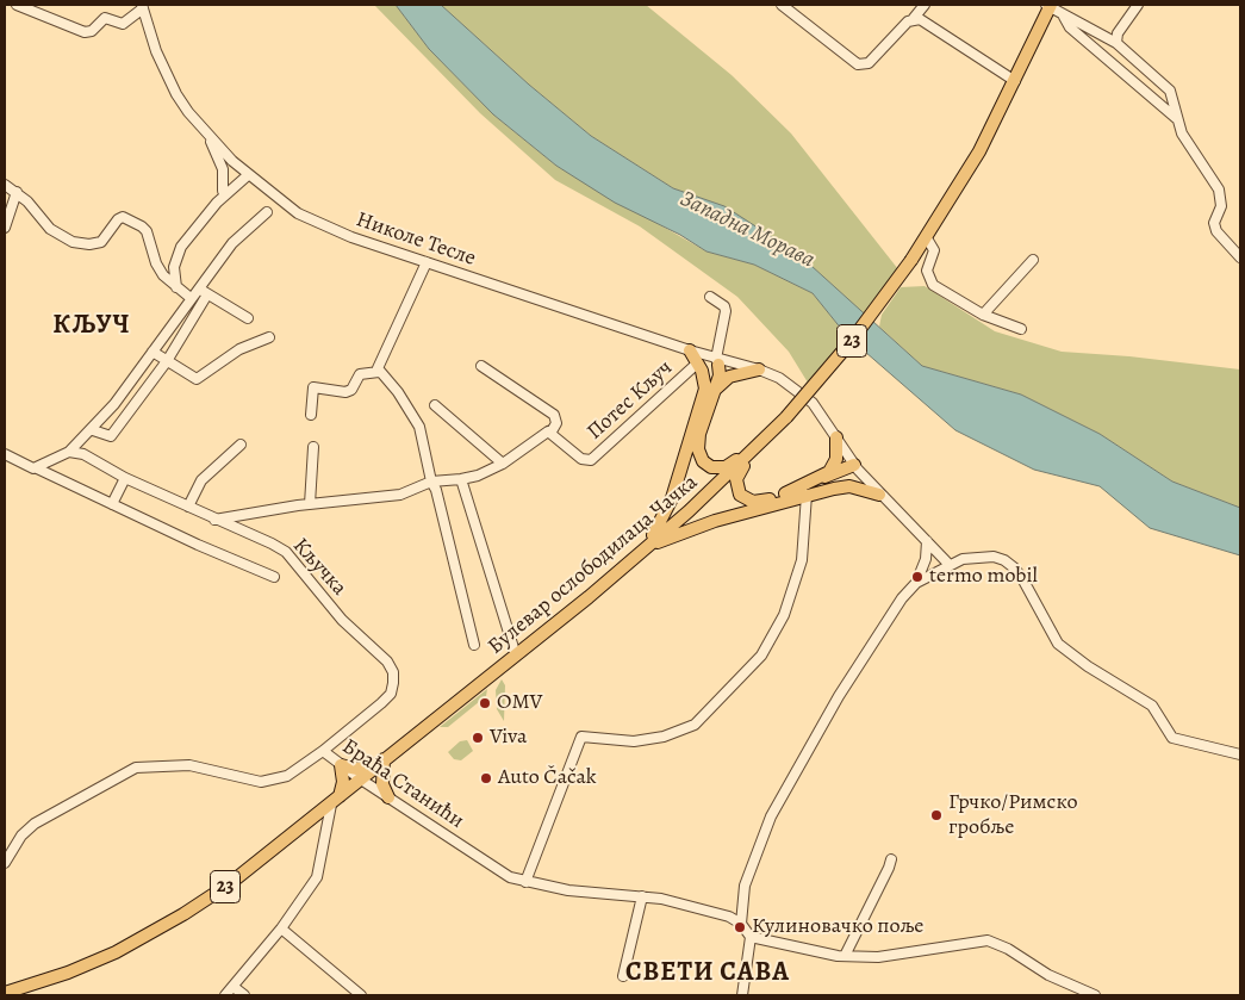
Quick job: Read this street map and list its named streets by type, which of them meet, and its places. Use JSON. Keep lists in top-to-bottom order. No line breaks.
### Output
{"streets":{"main road":["23","Булевар ослободилаца Чачка"],"street":["Николе Тесле","Потес Кључ","Кључка","Браћа Станићи"]},"crossings":[["Булевар ослободилаца Чачка","Браћа Станићи"],["Кључка","Браћа Станићи"]],"districts":["КЉУЧ","СВЕТИ САВА"],"water":["Западна Морава"],"places":["termo mobil","OMV","Viva","Auto Čačak","Грчко/Римско гробље","Кулиновачко поље"]}
